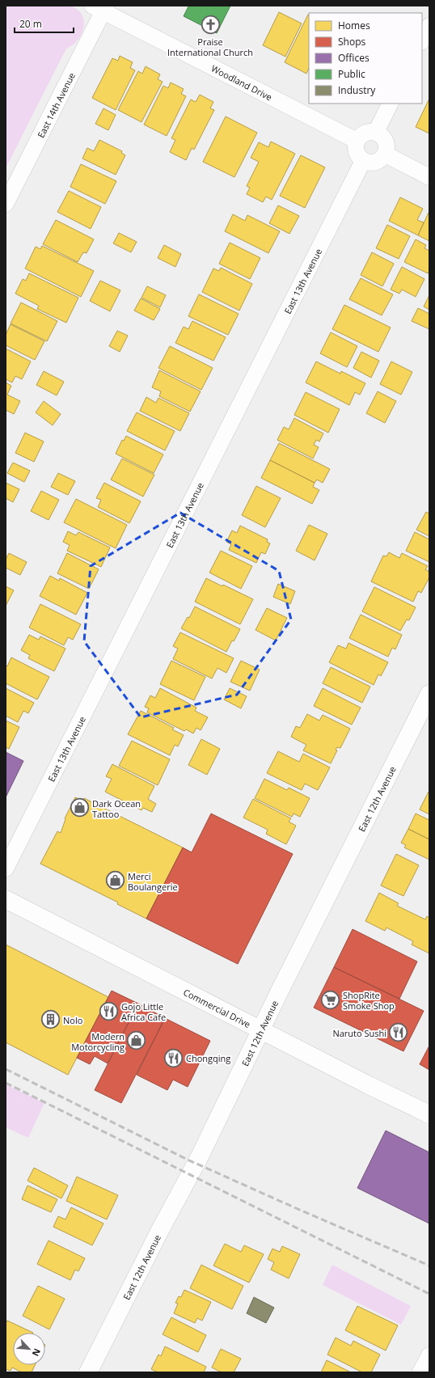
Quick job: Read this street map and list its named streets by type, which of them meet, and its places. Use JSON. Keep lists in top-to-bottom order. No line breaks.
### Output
{"streets":{"street":["Woodland Drive","East 14th Avenue","East 13th Avenue","East 12th Avenue","Commercial Drive"]},"crossings":[["Woodland Drive","East 14th Avenue"],["Woodland Drive","East 13th Avenue"],["East 12th Avenue","Commercial Drive"]],"places":{"church":["Praise International Church"],"shop":["Dark Ocean Tattoo","Merci Boulangerie","Modern Motorcycling"],"supermarket":["ShopRite Smoke Shop"],"restaurant":["Gojo Little Africa Cafe","Naruto Sushi","Chongqing"],"building":["Nolo"]},"legend":["Homes","Shops","Offices","Public","Industry"],"scale_bar":"20 m","north":"bottom right"}
